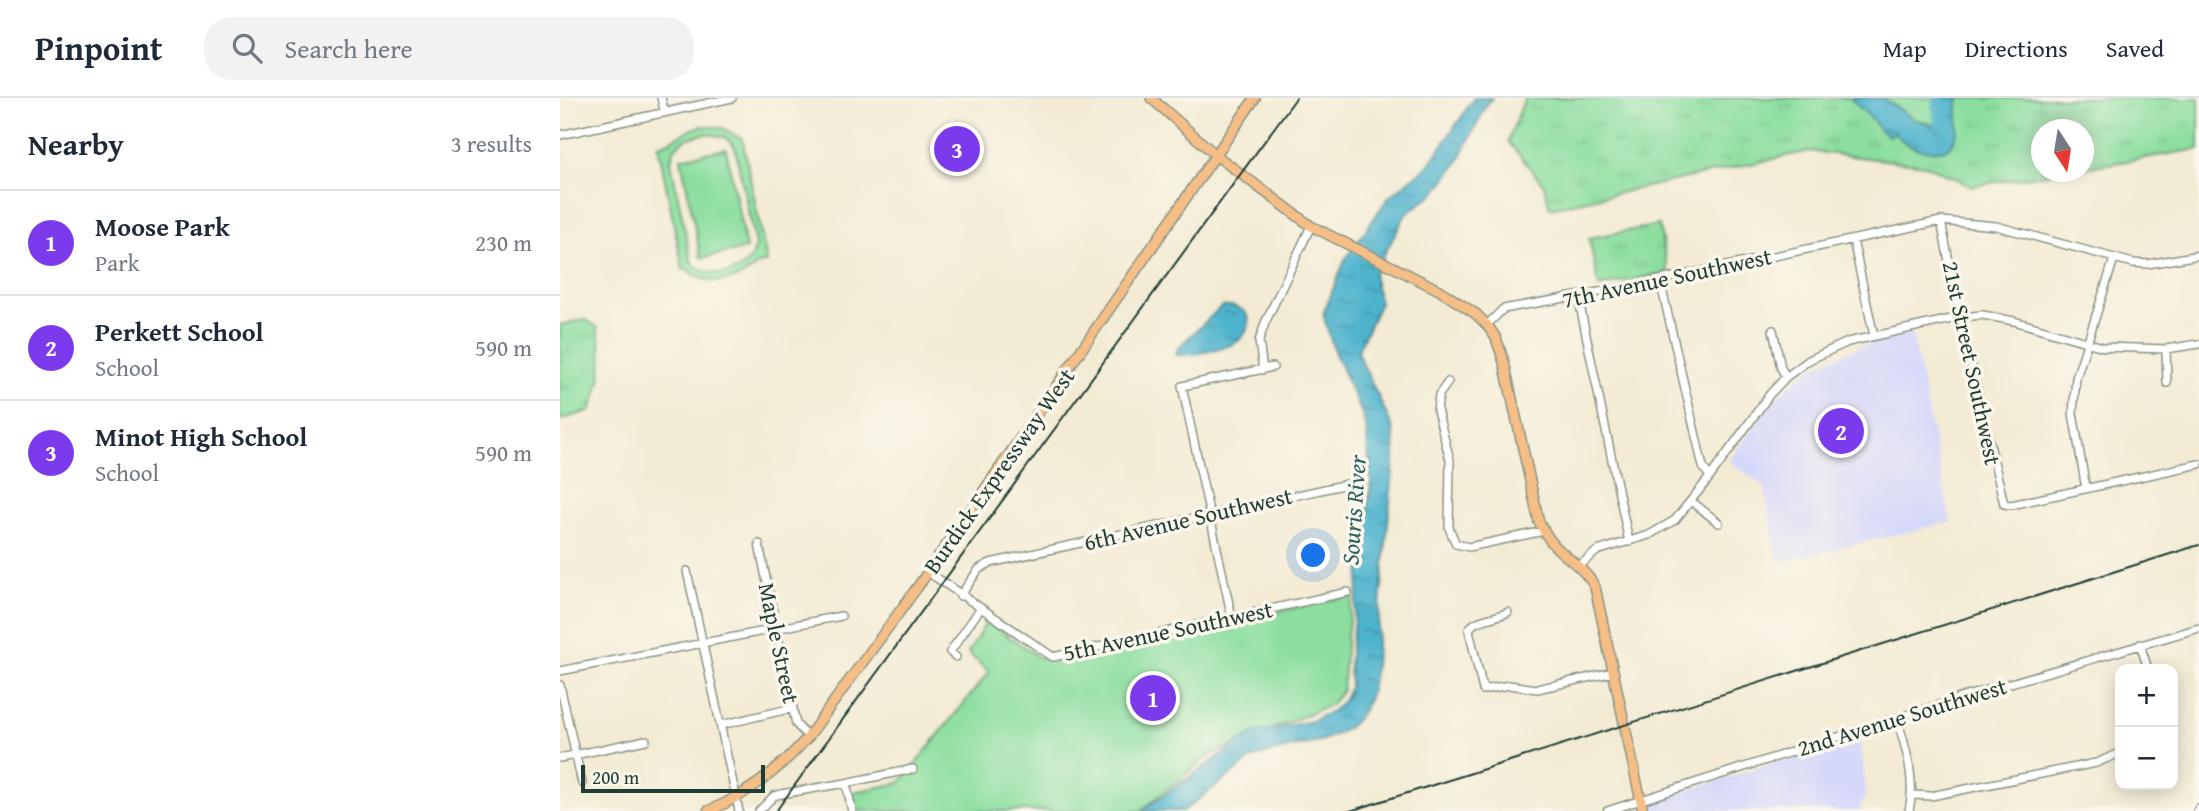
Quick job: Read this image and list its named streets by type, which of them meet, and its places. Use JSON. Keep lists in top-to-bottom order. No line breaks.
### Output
{"streets":{"main road":["Burdick Expressway West"],"street":["7th Avenue Southwest","21st Street Southwest","6th Avenue Southwest","5th Avenue Southwest","Maple Street","2nd Avenue Southwest"]},"crossings":[["7th Avenue Southwest","21st Street Southwest"],["Burdick Expressway West","5th Avenue Southwest"],["Burdick Expressway West","Maple Street"],["6th Avenue Southwest","5th Avenue Southwest"]],"water":["Souris River"],"scale_bar":"200 m","north":"bottom","page":{"header":"Pinpoint","search":"Search here","nav":["Map","Directions","Saved"],"heading":["Nearby","3 results"],"pins":["3","2","1"],"list":[{"mark":"1","name":"Moose Park","note":"Park","value":"230 m"},{"mark":"2","name":"Perkett School","note":"School","value":"590 m"},{"mark":"3","name":"Minot High School","note":"School","value":"590 m"}],"map_buttons":["+","−"],"scale":"200 m"}}
